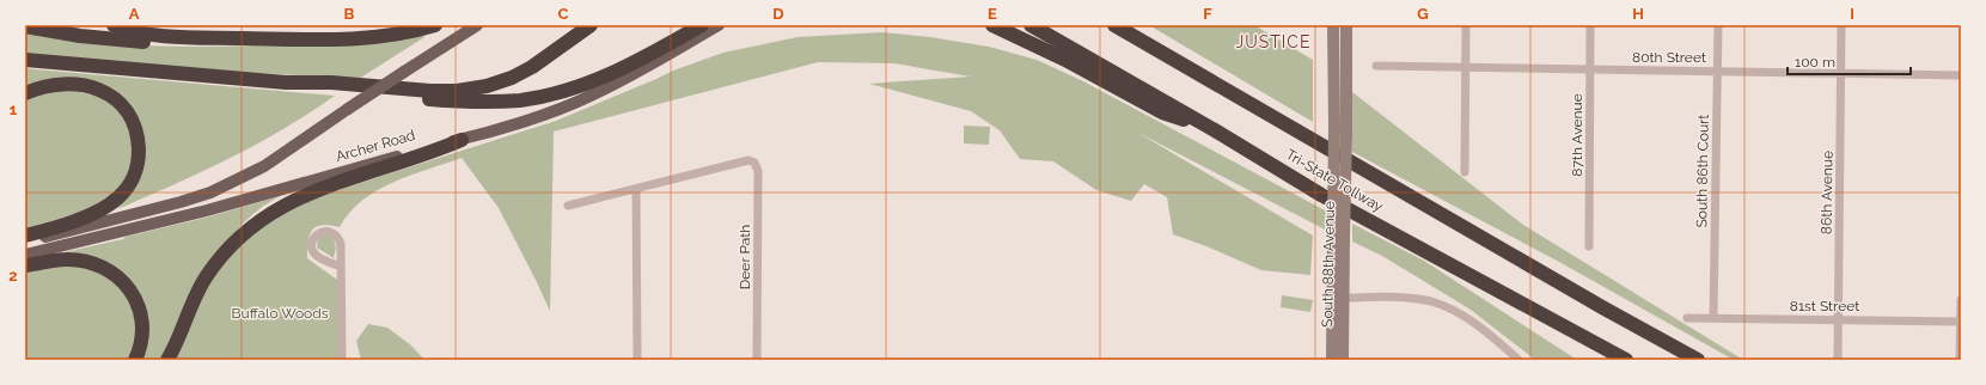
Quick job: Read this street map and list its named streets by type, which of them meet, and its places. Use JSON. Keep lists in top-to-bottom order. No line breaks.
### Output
{"streets":{"highway":["Tri-State Tollway"],"main road":["Archer Road"],"street":["80th Street","87th Avenue","South 86th Court","86th Avenue","Deer Path","South 88th Avenue","81st Street"]},"crossings":[["80th Street","87th Avenue"],["80th Street","South 86th Court"],["80th Street","86th Avenue"],["South 86th Court","81st Street"],["86th Avenue","81st Street"]],"districts":["JUSTICE"],"parks":["Buffalo Woods"],"scale_bar":"100 m","grid":{"columns":["A","B","C","D","E","F","G","H","I"],"rows":["1","2"]}}
